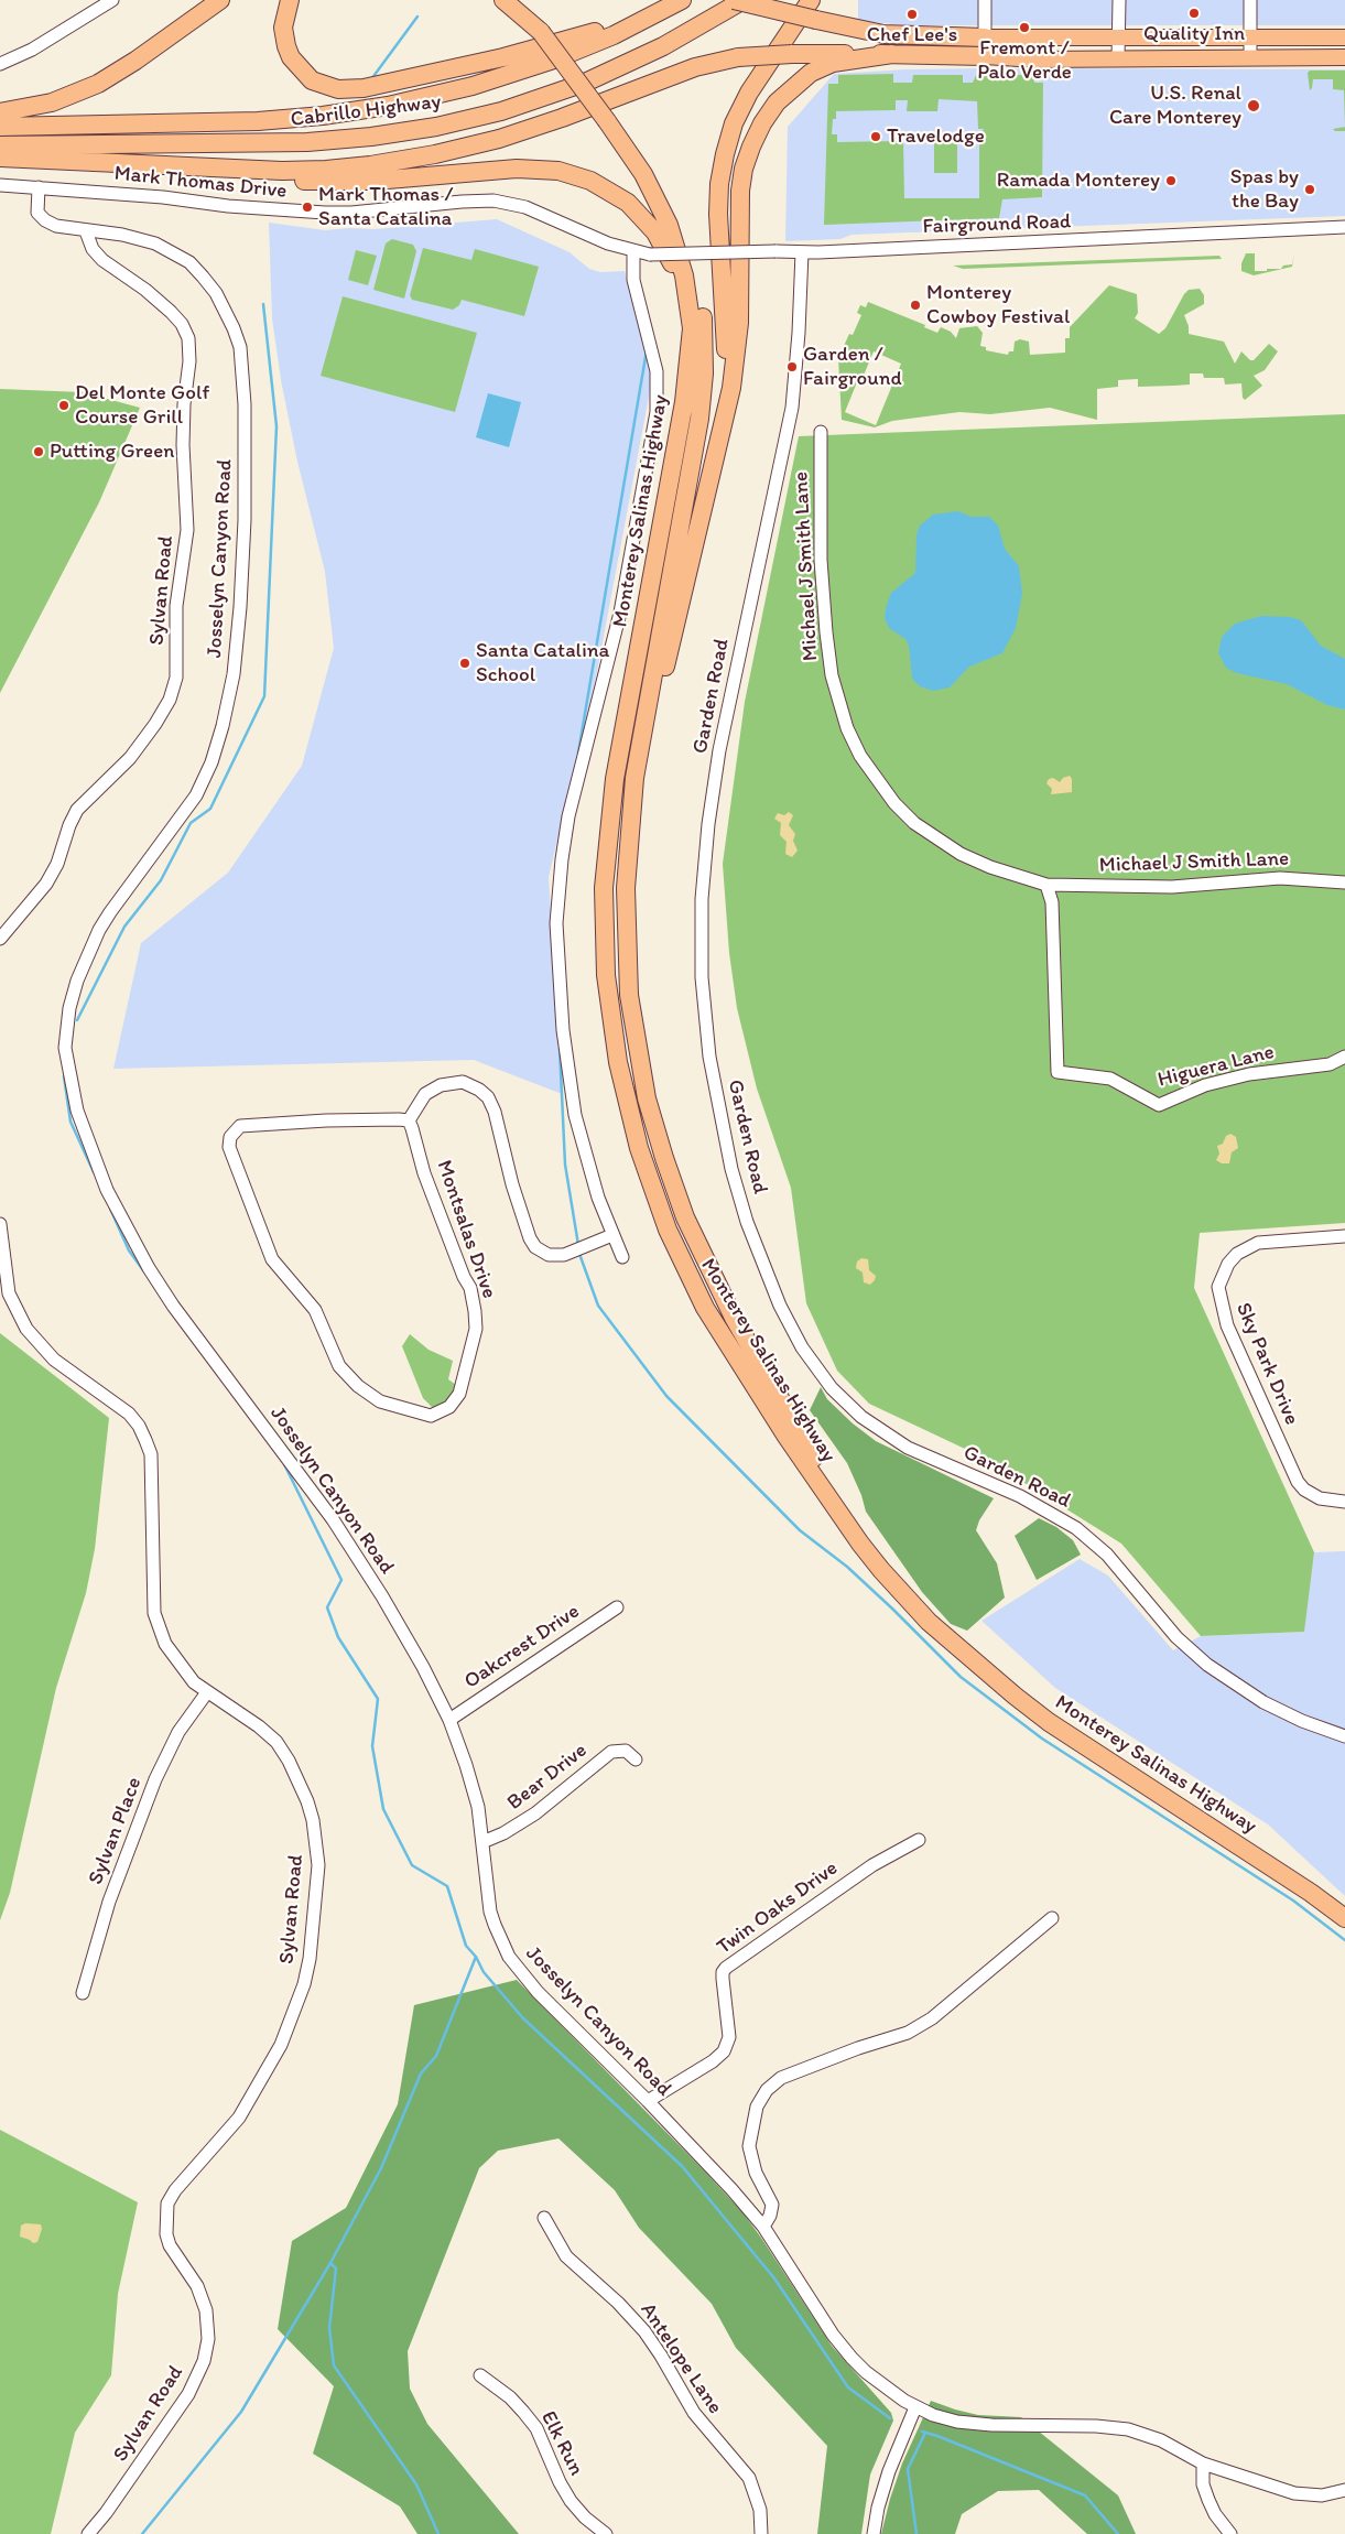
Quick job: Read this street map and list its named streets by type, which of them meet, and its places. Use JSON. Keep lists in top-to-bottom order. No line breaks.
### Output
{"streets":{"highway":["Cabrillo Highway","Monterey Salinas Highway"],"street":["Mark Thomas Drive","Fairground Road","Josselyn Canyon Road","Michael J Smith Lane","Sylvan Road","Garden Road","Higuera Lane","Montsalas Drive","Sky Park Drive","Oakcrest Drive","Bear Drive","Sylvan Place","Twin Oaks Drive","Antelope Lane","Elk Run"]},"crossings":[["Mark Thomas Drive","Fairground Road"],["Mark Thomas Drive","Josselyn Canyon Road"],["Fairground Road","Garden Road"],["Josselyn Canyon Road","Sylvan Road"],["Josselyn Canyon Road","Oakcrest Drive"],["Josselyn Canyon Road","Bear Drive"],["Josselyn Canyon Road","Twin Oaks Drive"],["Michael J Smith Lane","Higuera Lane"],["Sylvan Road","Sylvan Place"]],"places":["Quality Inn","Chef Lee's","Fremont / Palo Verde","U.S. Renal Care Monterey","Travelodge","Ramada Monterey","Spas by the Bay","Mark Thomas / Santa Catalina","Monterey Cowboy Festival","Garden / Fairground","Del Monte Golf Course Grill","Putting Green","Santa Catalina School"]}
